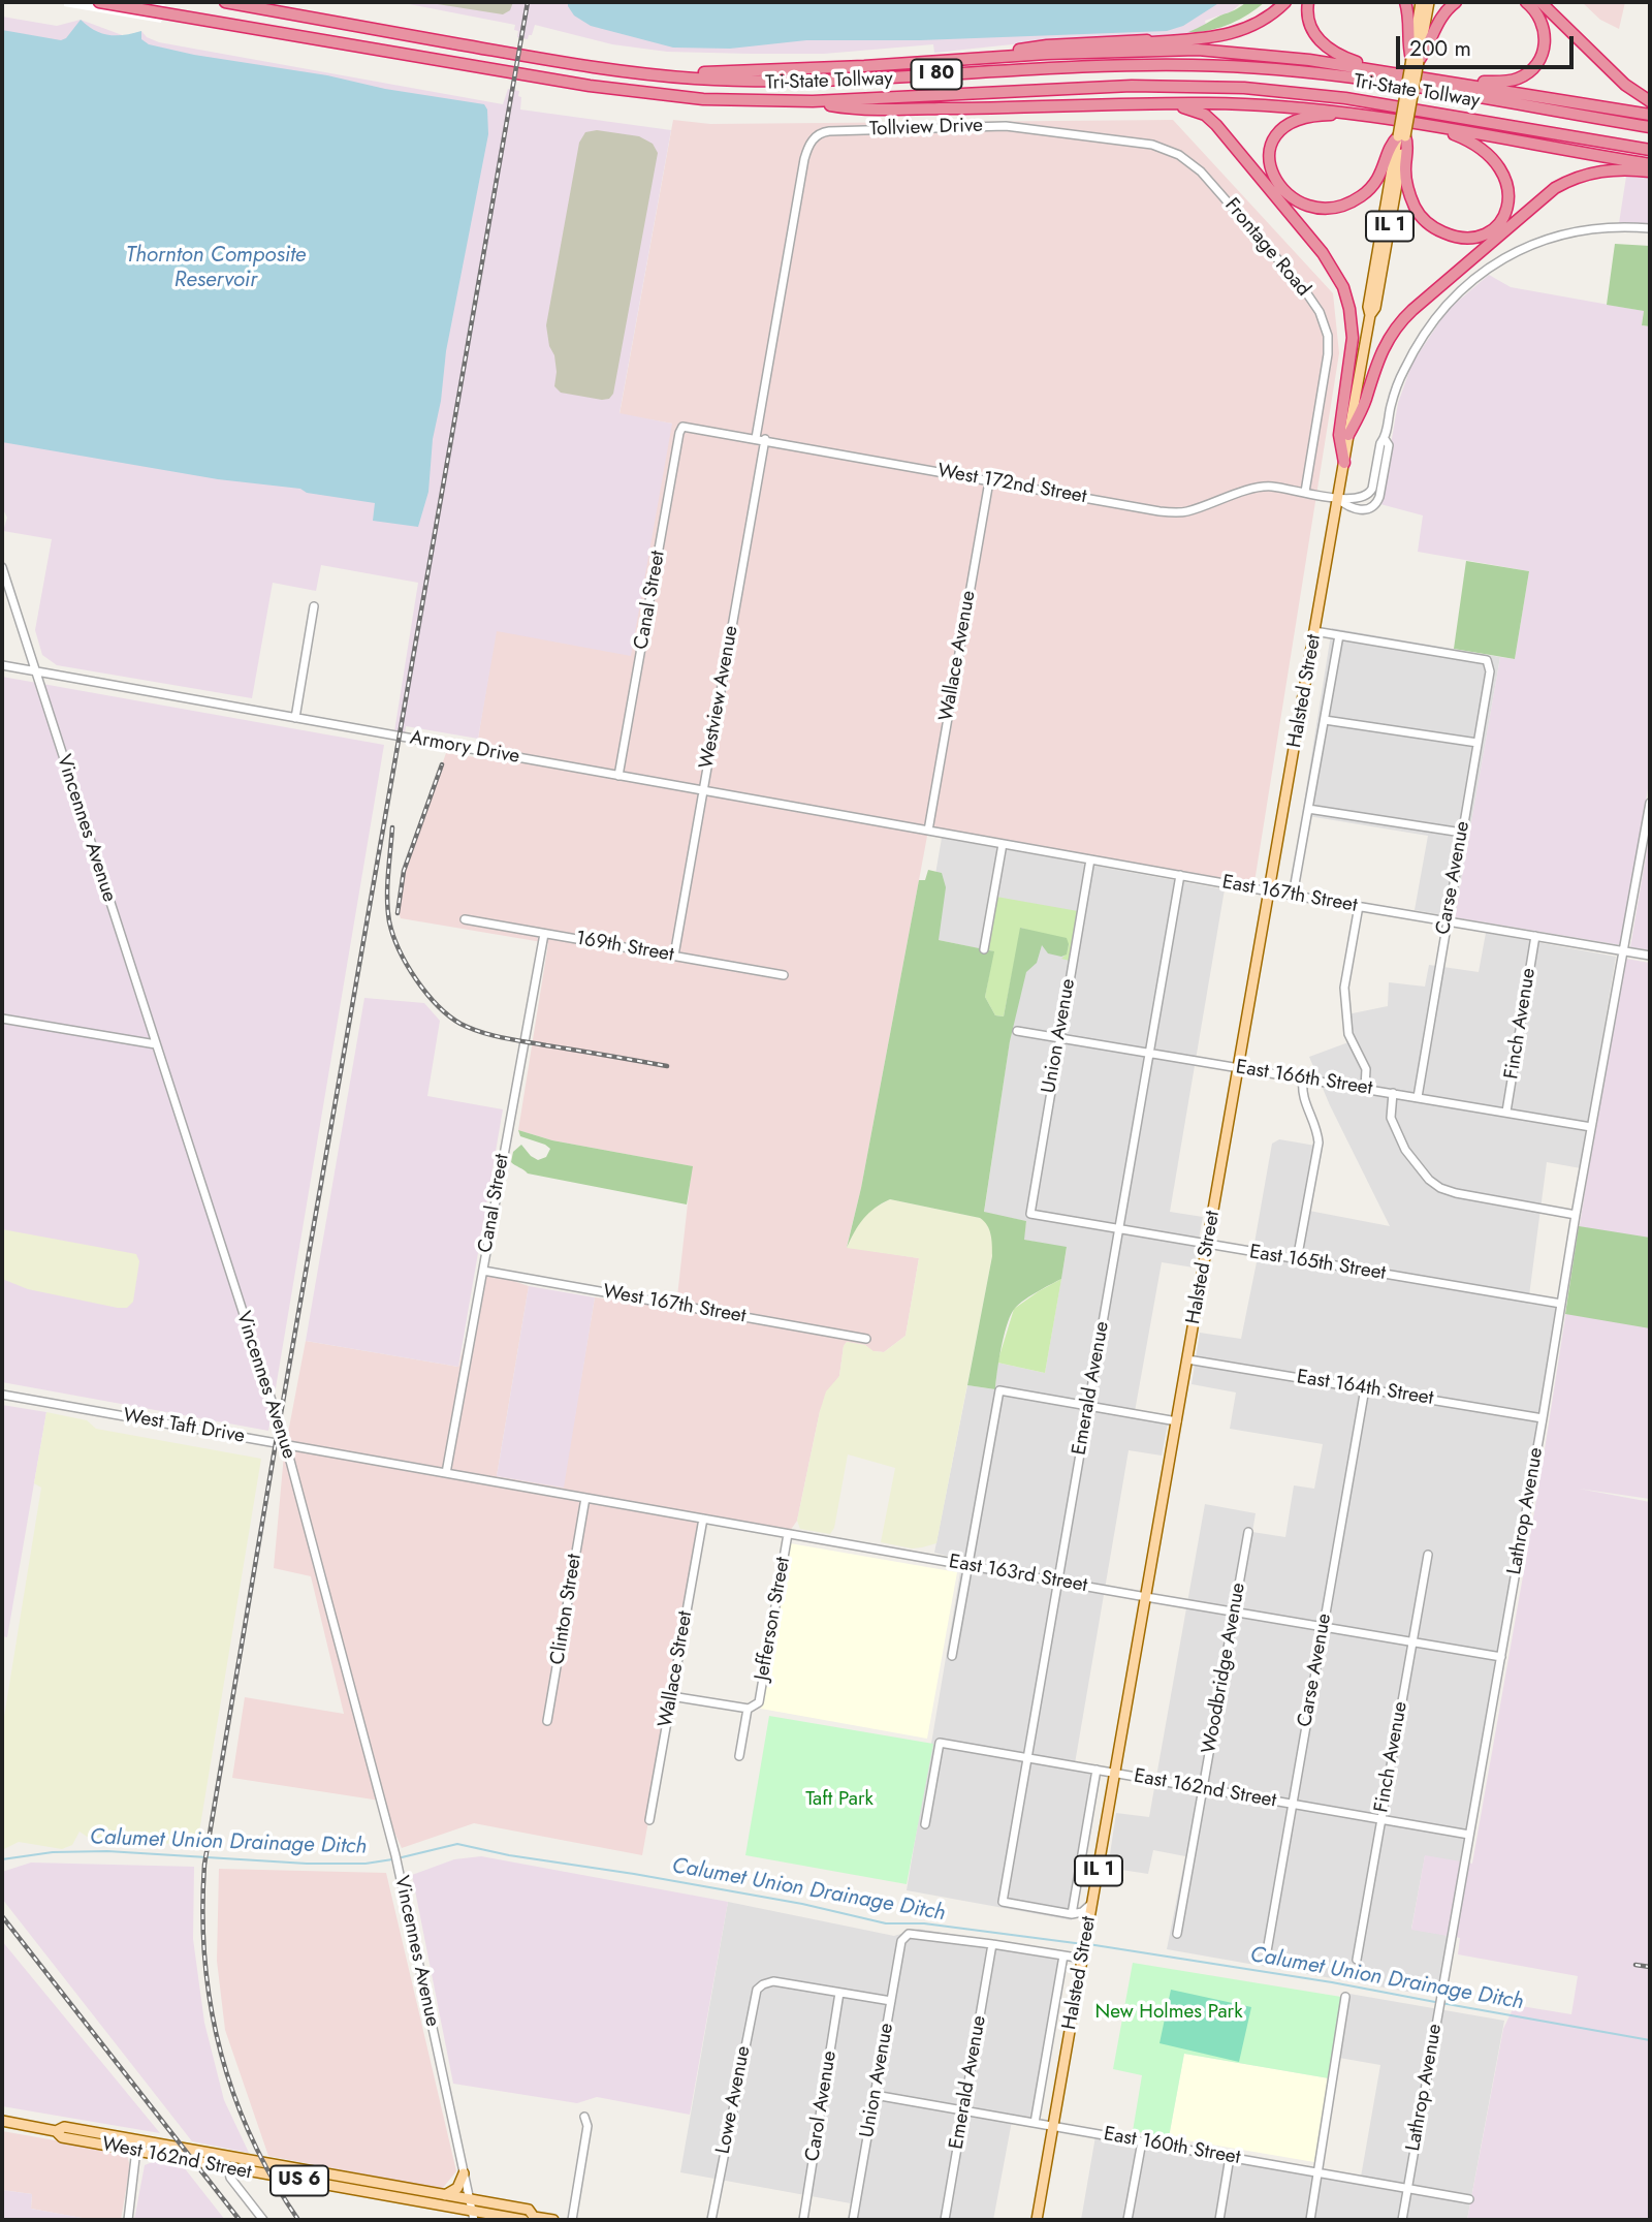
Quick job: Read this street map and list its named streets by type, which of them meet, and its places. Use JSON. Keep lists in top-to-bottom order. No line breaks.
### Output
{"streets":{"highway":["I 80","Tri-State Tollway"],"main road":["IL 1","Halsted Street","West 162nd Street","US 6"],"street":["Tollview Drive","Frontage Road","West 172nd Street","Canal Street","Wallace Avenue","Westview Avenue","Armory Drive","Vincennes Avenue","Carse Avenue","East 167th Street","169th Street","Finch Avenue","Union Avenue","East 166th Street","East 165th Street","West 167th Street","Emerald Avenue","East 164th Street","West Taft Drive","Lathrop Avenue","East 163rd Street","Clinton Street","Jefferson Street","Woodbridge Avenue","Wallace Street","East 162nd Street","Lowe Avenue","Carol Avenue","East 160th Street"]},"crossings":[["Tollview Drive","Frontage Road"],["Tollview Drive","West 172nd Street"],["Frontage Road","West 172nd Street"],["West 172nd Street","Canal Street"],["West 172nd Street","Wallace Avenue"],["West 172nd Street","Halsted Street"],["West 172nd Street","Westview Avenue"],["Canal Street","Armory Drive"],["Canal Street","169th Street"],["Canal Street","West 167th Street"],["Canal Street","West Taft Drive"],["Wallace Avenue","Armory Drive"],["Wallace Avenue","East 167th Street"],["Halsted Street","East 167th Street"],["Halsted Street","East 166th Street"],["Halsted Street","East 165th Street"],["Halsted Street","Emerald Avenue"],["Halsted Street","East 164th Street"],["Halsted Street","East 163rd Street"],["Halsted Street","East 162nd Street"],["Halsted Street","East 160th Street"],["Westview Avenue","Armory Drive"],["Westview Avenue","169th Street"],["Armory Drive","Vincennes Avenue"],["Armory Drive","East 167th Street"],["Vincennes Avenue","West Taft Drive"],["Vincennes Avenue","West 162nd Street"],["Vincennes Avenue","US 6"],["Carse Avenue","East 167th Street"],["Carse Avenue","East 166th Street"],["Carse Avenue","East 164th Street"],["Carse Avenue","East 163rd Street"],["Carse Avenue","East 162nd Street"],["East 167th Street","Finch Avenue"],["East 167th Street","Union Avenue"],["East 167th Street","Emerald Avenue"],["East 167th Street","Lathrop Avenue"],["Finch Avenue","East 166th Street"],["Finch Avenue","East 163rd Street"],["Finch Avenue","East 162nd Street"],["Union Avenue","East 166th Street"],["Union Avenue","East 165th Street"],["Union Avenue","Emerald Avenue"],["Union Avenue","East 160th Street"],["East 166th Street","Emerald Avenue"],["East 166th Street","Lathrop Avenue"],["East 165th Street","Emerald Avenue"],["East 165th Street","Lathrop Avenue"],["Emerald Avenue","East 163rd Street"],["Emerald Avenue","East 162nd Street"],["Emerald Avenue","East 160th Street"],["East 164th Street","Lathrop Avenue"],["West Taft Drive","East 163rd Street"],["Lathrop Avenue","East 163rd Street"],["Lathrop Avenue","East 162nd Street"],["Lathrop Avenue","East 160th Street"],["East 163rd Street","Clinton Street"],["East 163rd Street","Jefferson Street"],["East 163rd Street","Woodbridge Avenue"],["East 163rd Street","Wallace Street"],["Woodbridge Avenue","East 162nd Street"],["Lowe Avenue","Carol Avenue"],["West 162nd Street","US 6"]],"water":["Thornton Composite Reservoir","Calumet Union Drainage Ditch"],"parks":["Taft Park","New Holmes Park"],"scale_bar":"200 m"}
